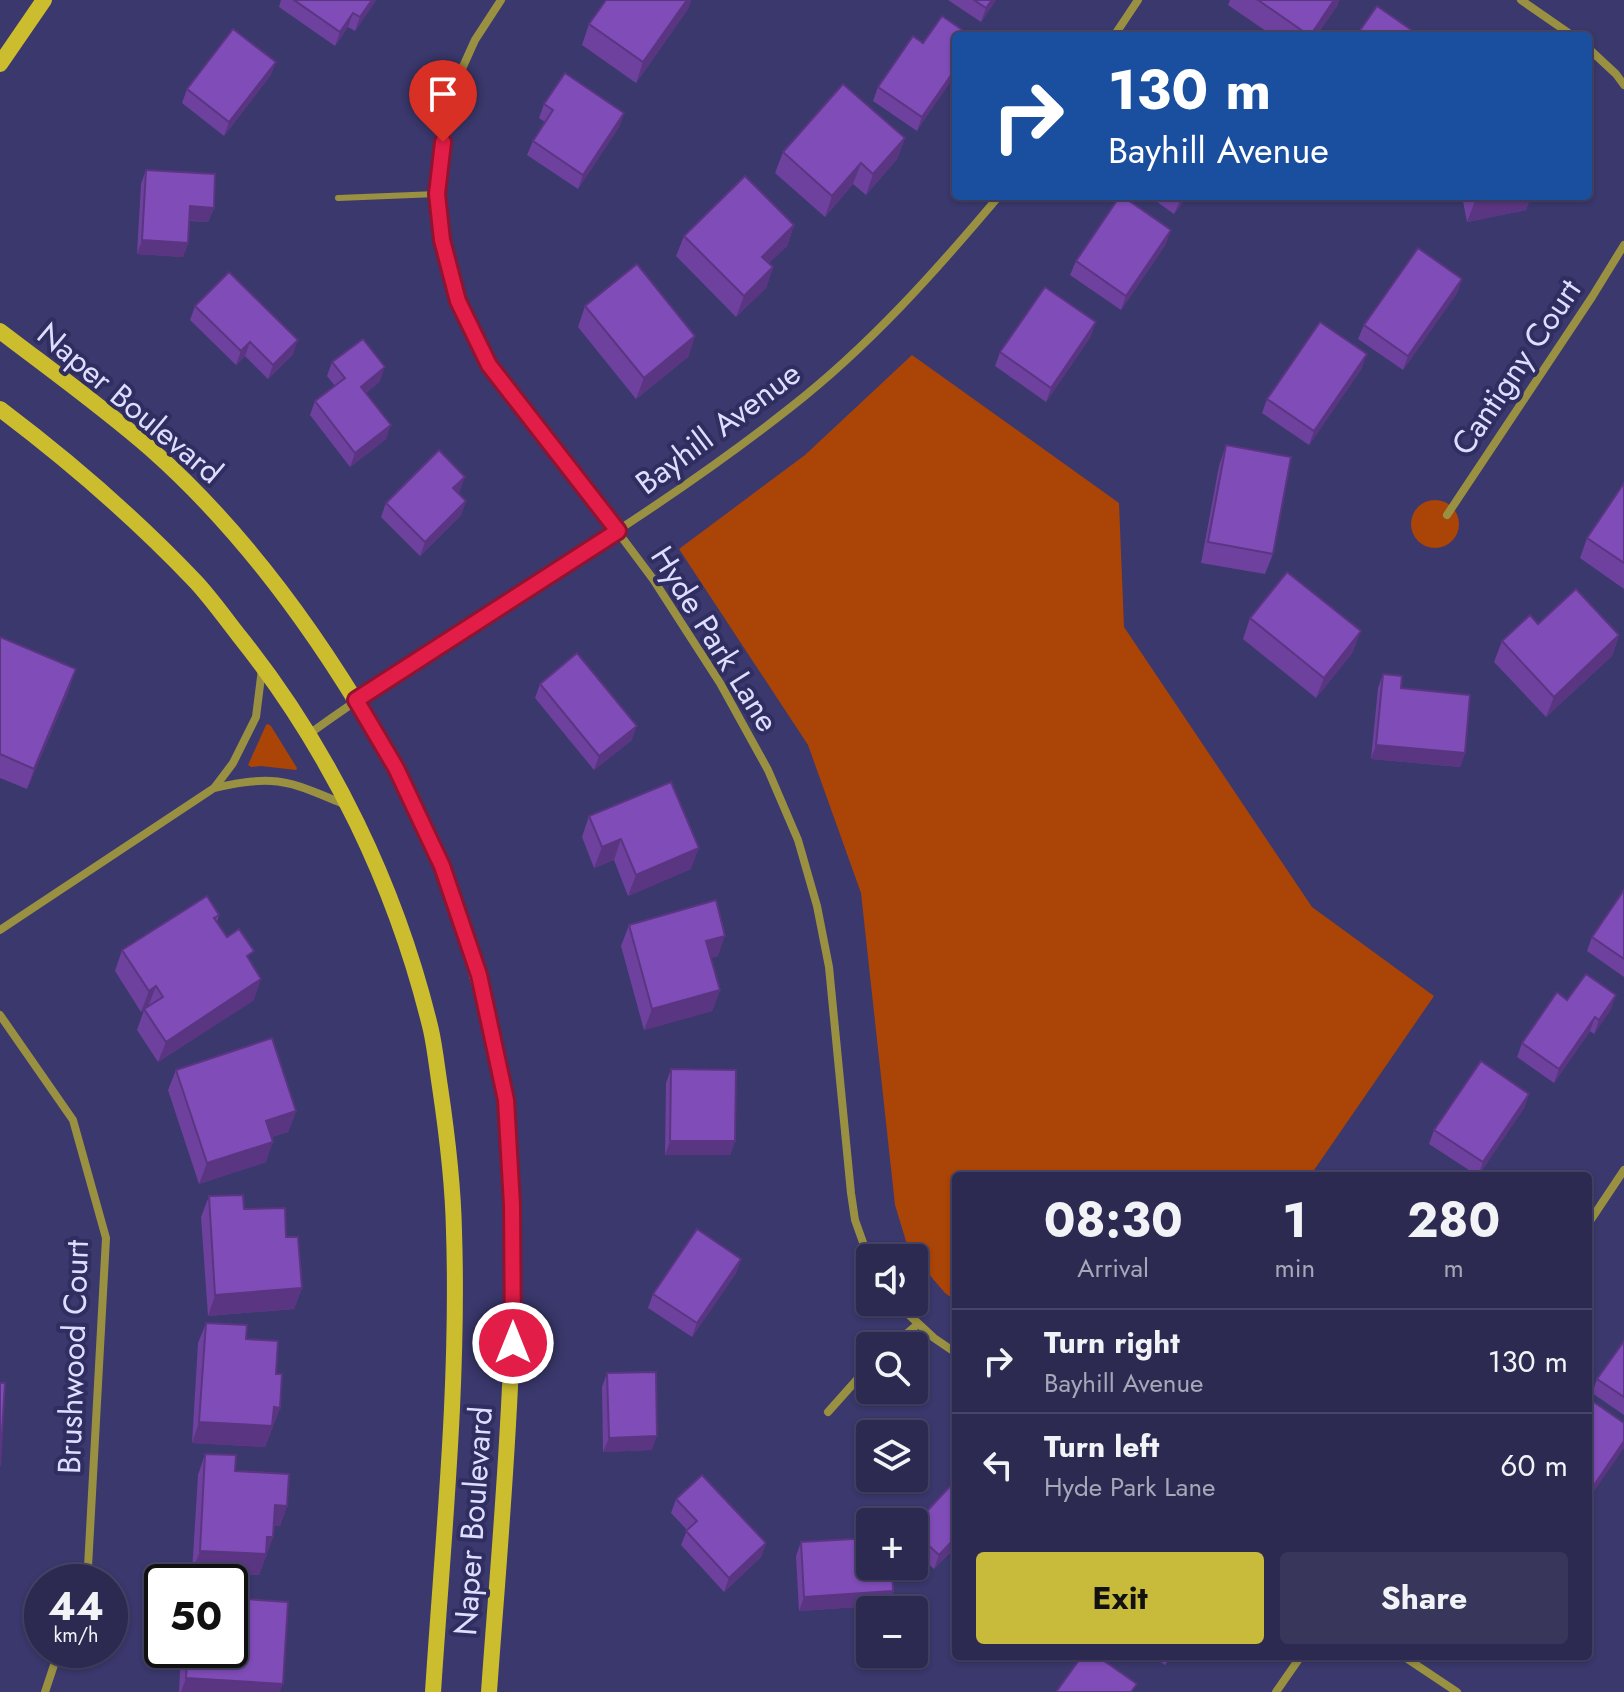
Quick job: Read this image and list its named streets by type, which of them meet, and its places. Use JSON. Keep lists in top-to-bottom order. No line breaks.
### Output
{"streets":{"main road":["Naper Boulevard"],"street":["Cantigny Court","Bayhill Avenue","Hyde Park Lane","Brushwood Court"]},"crossings":[["Naper Boulevard","Bayhill Avenue"],["Bayhill Avenue","Hyde Park Lane"]],"page":{"turn":["130 m","Bayhill Avenue"],"eta":["08:30","Arrival","1","min","280","m"],"map_buttons":["+","−"],"list":[{"name":"Turn right","note":"Bayhill Avenue","value":"130 m"},{"name":"Turn left","note":"Hyde Park Lane","value":"60 m"}],"buttons":["Exit","Share"],"speed":"44 km/h","limit":"50"}}
